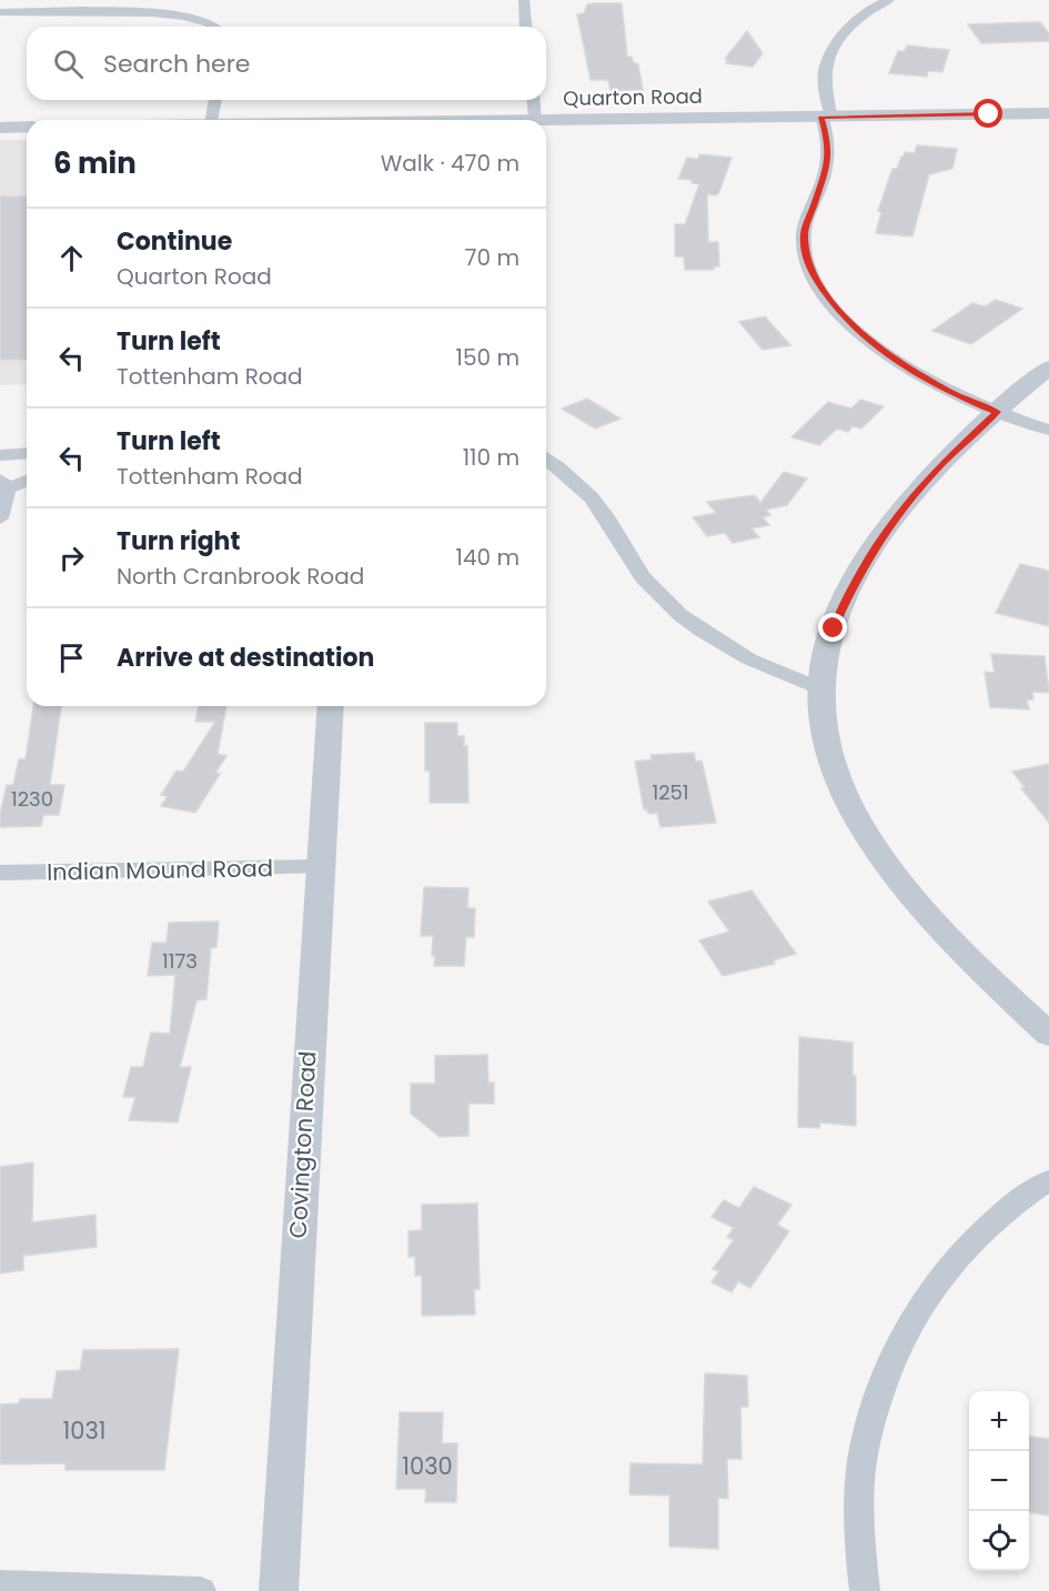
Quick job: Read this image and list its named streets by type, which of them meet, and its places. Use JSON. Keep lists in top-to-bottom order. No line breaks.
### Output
{"streets":{"street":["Quarton Road","Indian Mound Road","Covington Road"]},"crossings":[["Indian Mound Road","Covington Road"]],"house_numbers":["1251","1230","1173","1031","1030"],"page":{"search":"Search here","heading":["6 min","Walk · 470 m"],"list":[["Continue","Quarton Road","70 m"],["Turn left","Tottenham Road","150 m"],["Turn left","Tottenham Road","110 m"],["Turn right","North Cranbrook Road","140 m"],"Arrive at destination"],"map_buttons":["+","−"]}}
